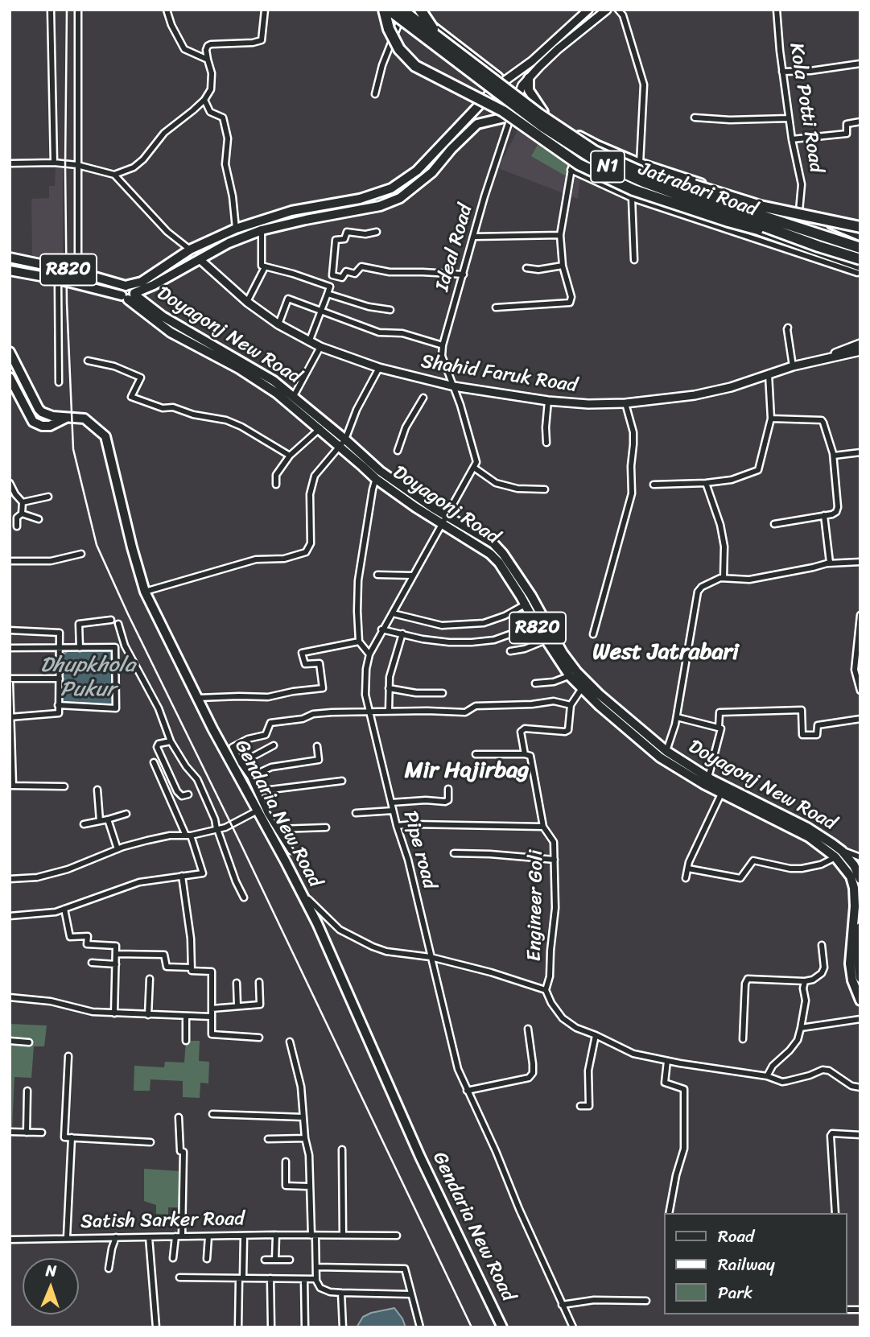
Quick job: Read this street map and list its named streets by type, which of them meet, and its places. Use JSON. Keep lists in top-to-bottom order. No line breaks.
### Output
{"streets":{"highway":["N1"],"main road":["Jatrabari Road","R820","Doyagonj New Road","Shahid Faruk Road","Gendaria New Road"],"street":["Kola Potti Road","Ideal Road","Pipe road","Engineer Goli","Satish Sarker Road"]},"crossings":[["Kola Potti Road","Jatrabari Road"],["N1","Jatrabari Road"],["Jatrabari Road","Ideal Road"],["Ideal Road","Shahid Faruk Road"],["R820","Doyagonj New Road"],["R820","Engineer Goli"],["Doyagonj New Road","Pipe road"],["Doyagonj New Road","Engineer Goli"]],"districts":["West Jatrabari","Mir Hajirbag"],"water":["Dhupkhola Pukur"],"legend":["Road","Railway","Park"],"north":"top"}
